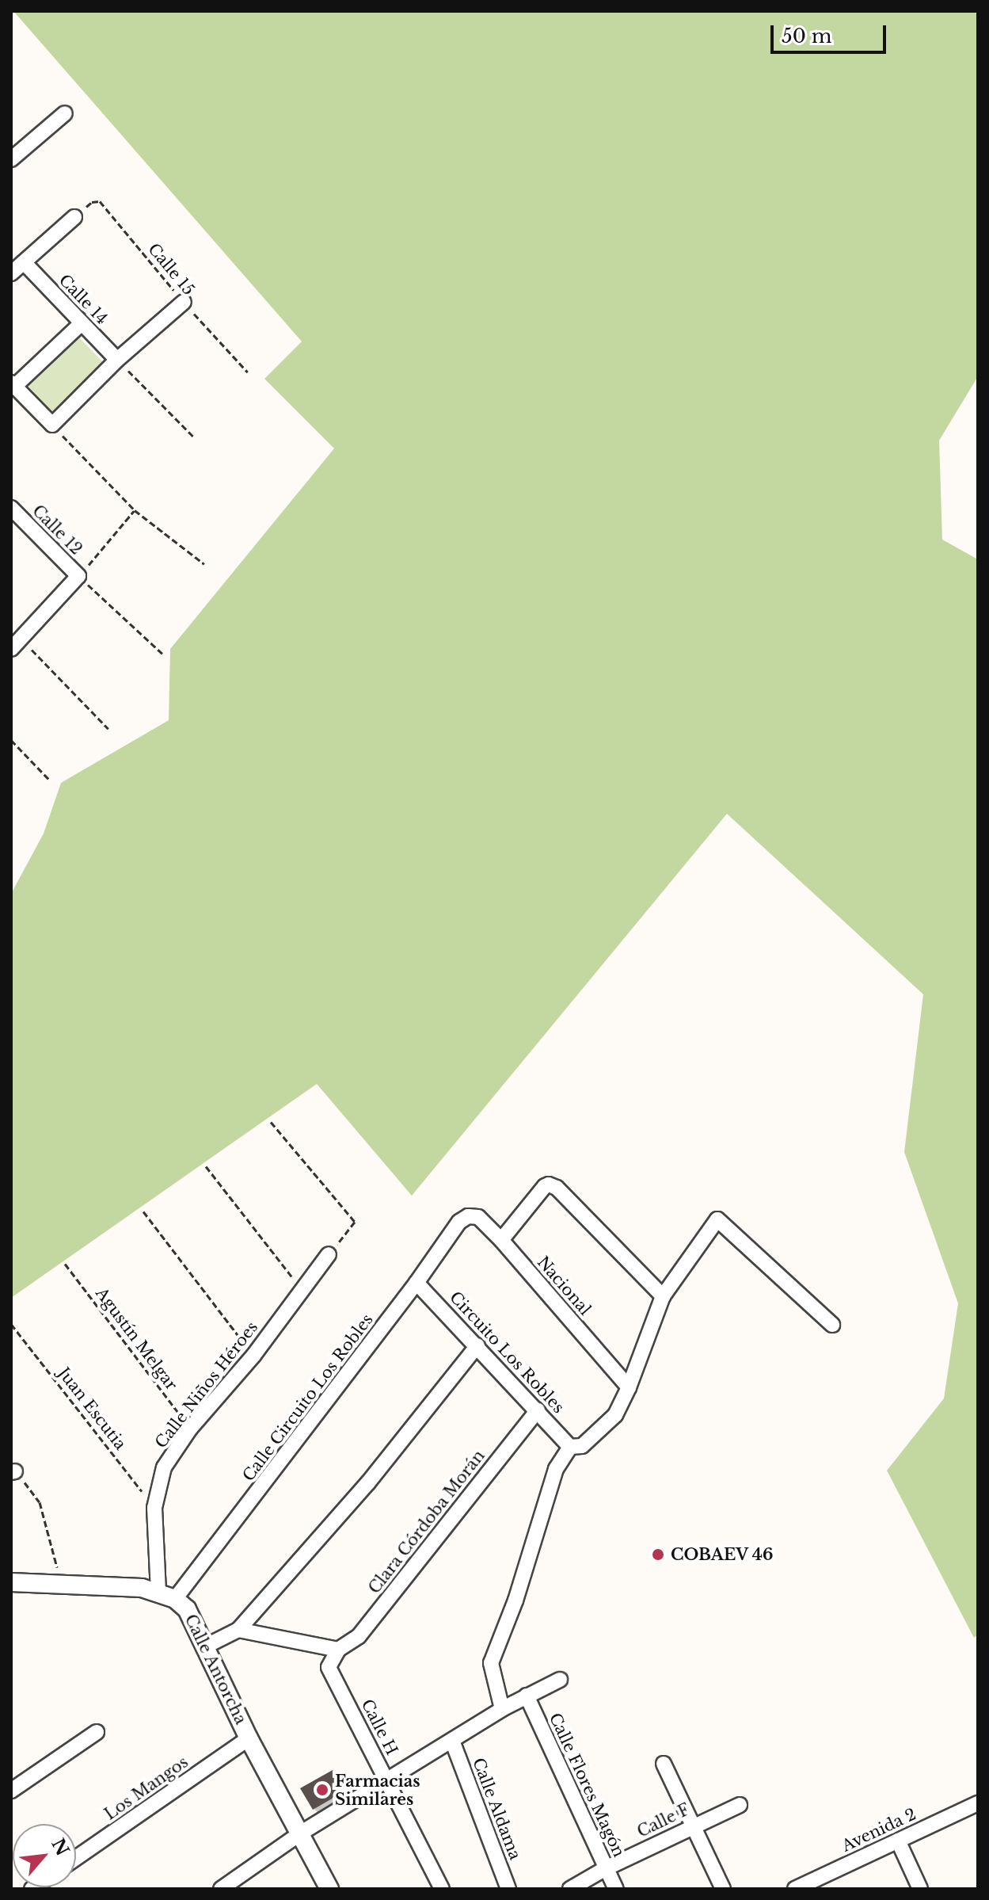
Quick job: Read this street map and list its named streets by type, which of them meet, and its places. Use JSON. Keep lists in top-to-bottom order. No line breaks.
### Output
{"streets":{"street":["Calle 14","Calle 12","Nacional","Circuito Los Robles","Calle Niños Héroes","Calle Circuito Los Robles","Clara Córdoba Morán","Calle Antorcha","Calle H","Calle Flores Magón","Los Mangos","Calle Aldama","Calle F","Avenida 2"],"path":["Calle 15","Agustín Melgar","Juan Escutia"]},"crossings":[["Nacional","Calle Circuito Los Robles"],["Agustín Melgar","Calle Niños Héroes"],["Circuito Los Robles","Calle Circuito Los Robles"],["Circuito Los Robles","Clara Córdoba Morán"],["Calle Niños Héroes","Calle Circuito Los Robles"],["Calle Niños Héroes","Juan Escutia"],["Calle Niños Héroes","Calle Antorcha"],["Calle Circuito Los Robles","Calle Antorcha"],["Clara Córdoba Morán","Calle H"],["Calle Antorcha","Los Mangos"],["Calle Flores Magón","Calle F"]],"places":["COBAEV 46","Farmacias Similares"],"scale_bar":"50 m","north":"top right"}
